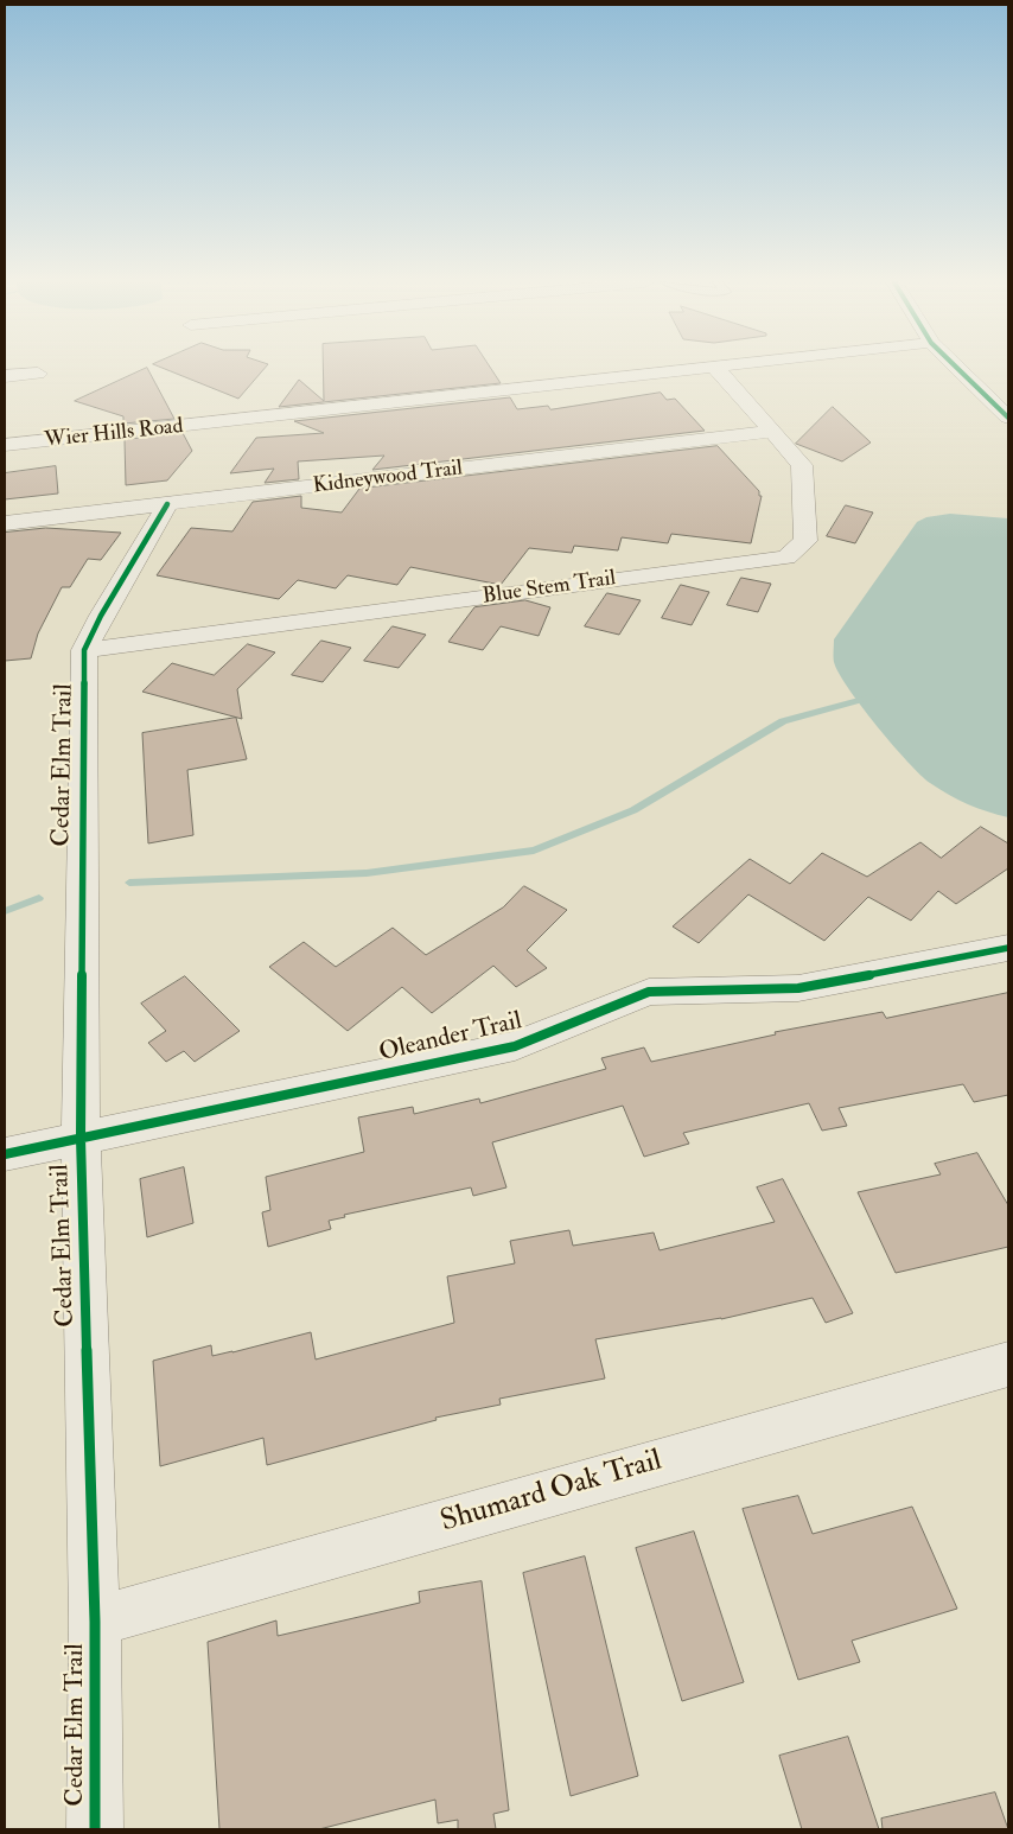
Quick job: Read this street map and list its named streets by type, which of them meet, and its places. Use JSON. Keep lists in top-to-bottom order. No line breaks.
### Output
{"streets":{"street":["Wier Hills Road","Kidneywood Trail","Blue Stem Trail","Cedar Elm Trail","Oleander Trail","Shumard Oak Trail"]},"crossings":[["Wier Hills Road","Blue Stem Trail"],["Kidneywood Trail","Blue Stem Trail"],["Kidneywood Trail","Cedar Elm Trail"],["Blue Stem Trail","Cedar Elm Trail"],["Cedar Elm Trail","Oleander Trail"],["Cedar Elm Trail","Shumard Oak Trail"]]}
